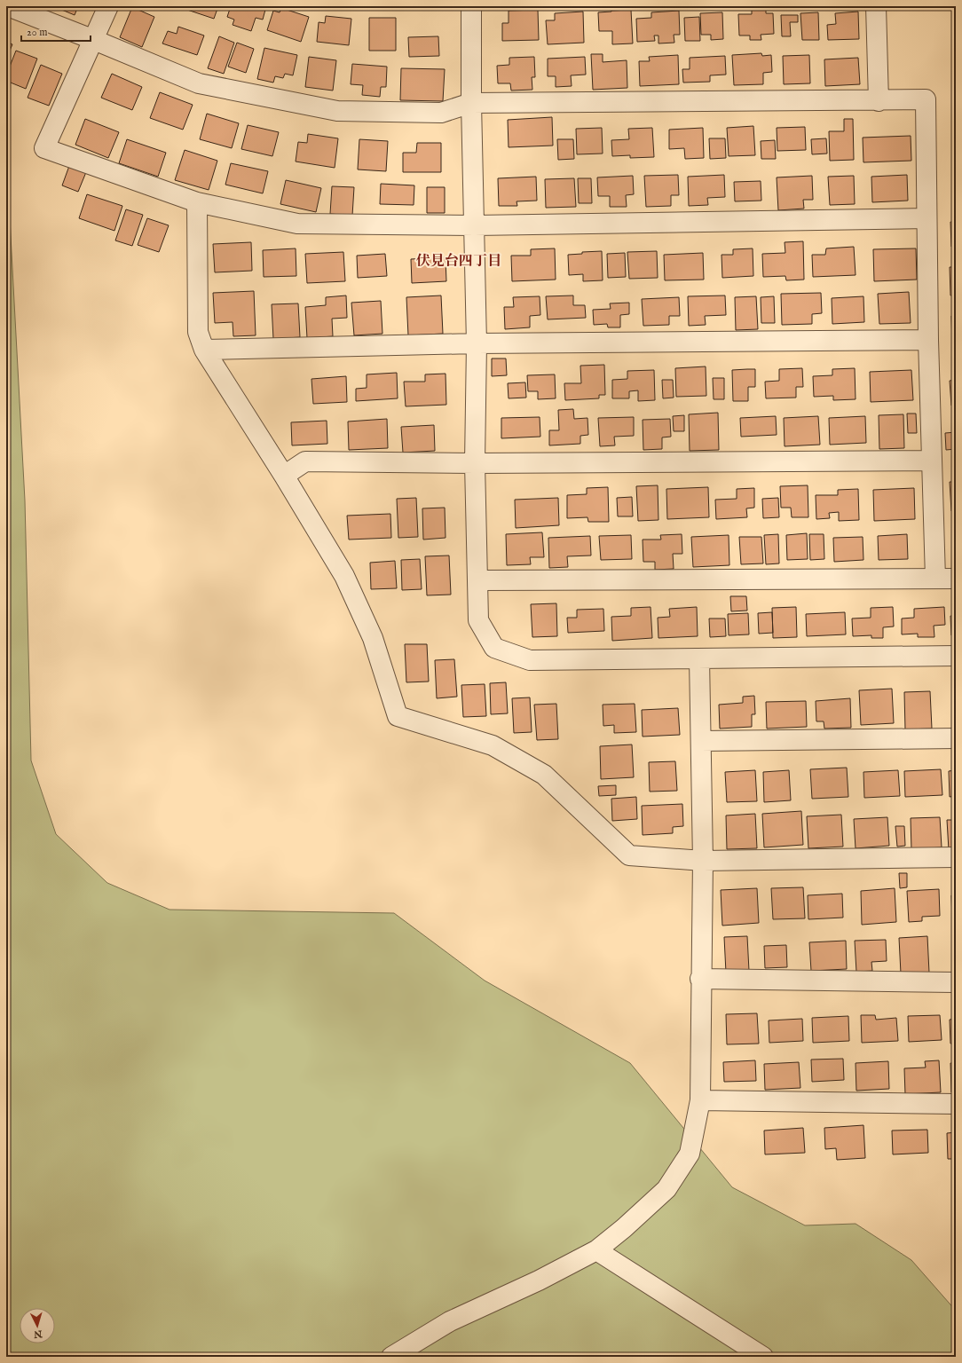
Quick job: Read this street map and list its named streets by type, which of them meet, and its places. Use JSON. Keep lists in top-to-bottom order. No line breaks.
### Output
{"districts":["伏見台四丁目"],"scale_bar":"20 m","north":"bottom"}
